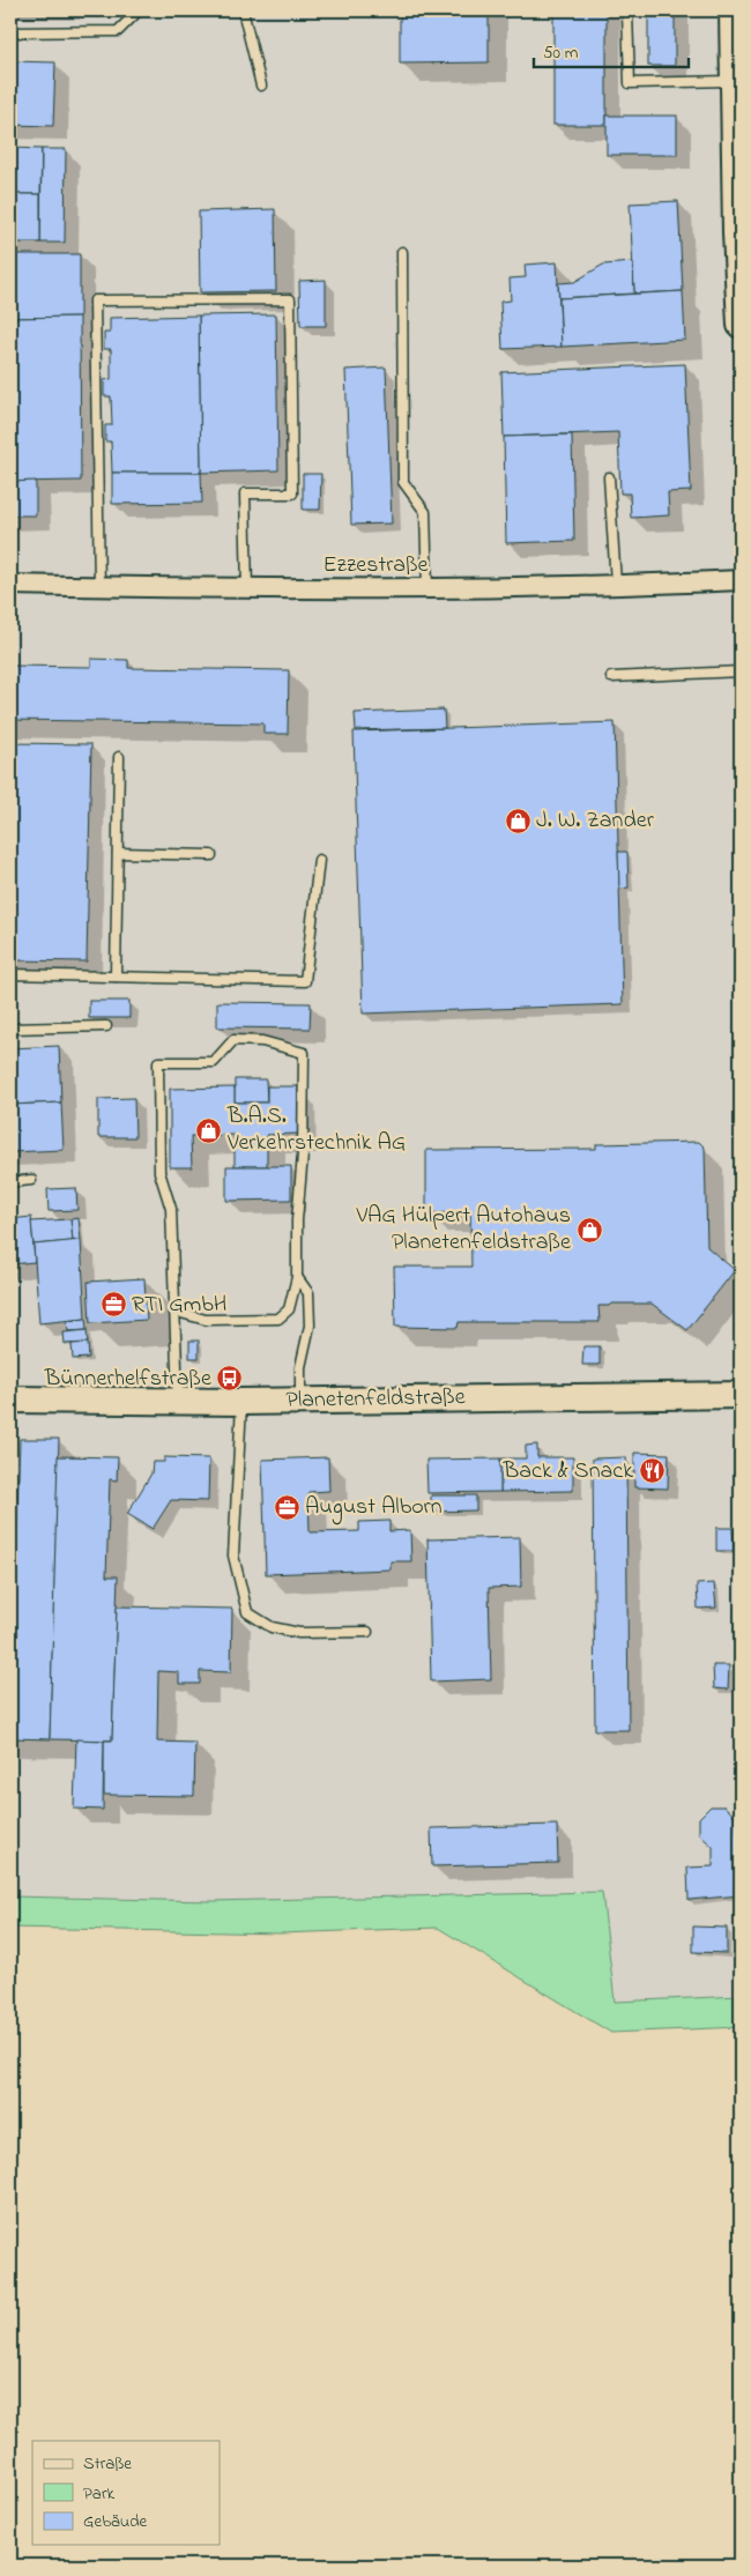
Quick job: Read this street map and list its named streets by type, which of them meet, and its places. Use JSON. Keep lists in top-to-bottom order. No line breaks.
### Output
{"streets":{"street":["Ezzestraße","Planetenfeldstraße"]},"places":{"shop":["J. W. Zander","B.A.S. Verkehrstechnik AG","VAG Hülpert Autohaus Planetenfeldstraße"],"office":["RTI GmbH","August Alborn"],"bus stop":["Bünnerhelfstraße"],"restaurant":["Back & Snack"]},"legend":["Straße","Park","Gebäude"],"scale_bar":"50 m"}
